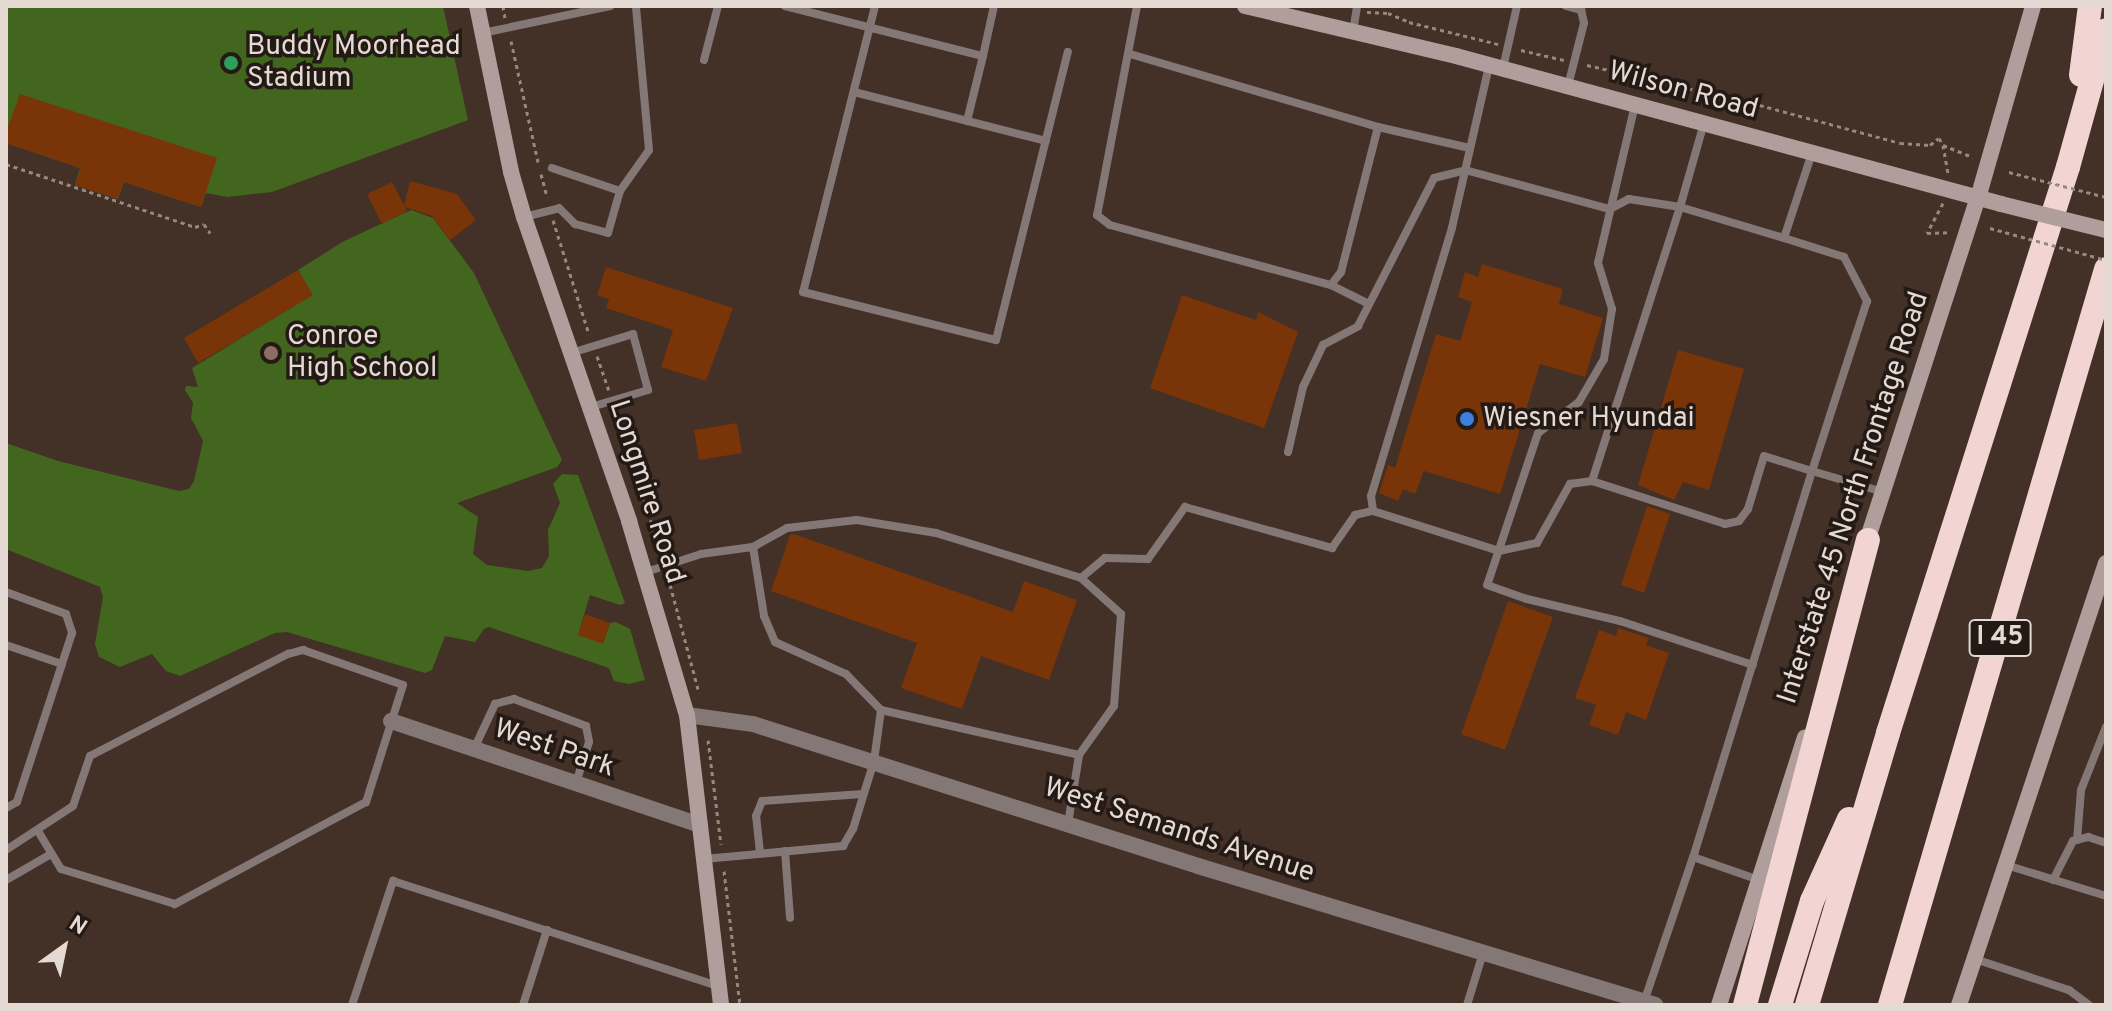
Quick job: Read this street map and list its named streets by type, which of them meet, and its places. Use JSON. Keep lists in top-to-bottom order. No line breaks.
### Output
{"streets":{"highway":["I 45"],"main road":["Wilson Road","Longmire Road","Interstate 45 North Frontage Road"],"street":["West Park","West Semands Avenue"]},"crossings":[["Wilson Road","Interstate 45 North Frontage Road"],["Longmire Road","West Park"],["Longmire Road","West Semands Avenue"]],"places":["Buddy Moorhead Stadium","Conroe High School","Wiesner Hyundai"],"north":"top right"}
